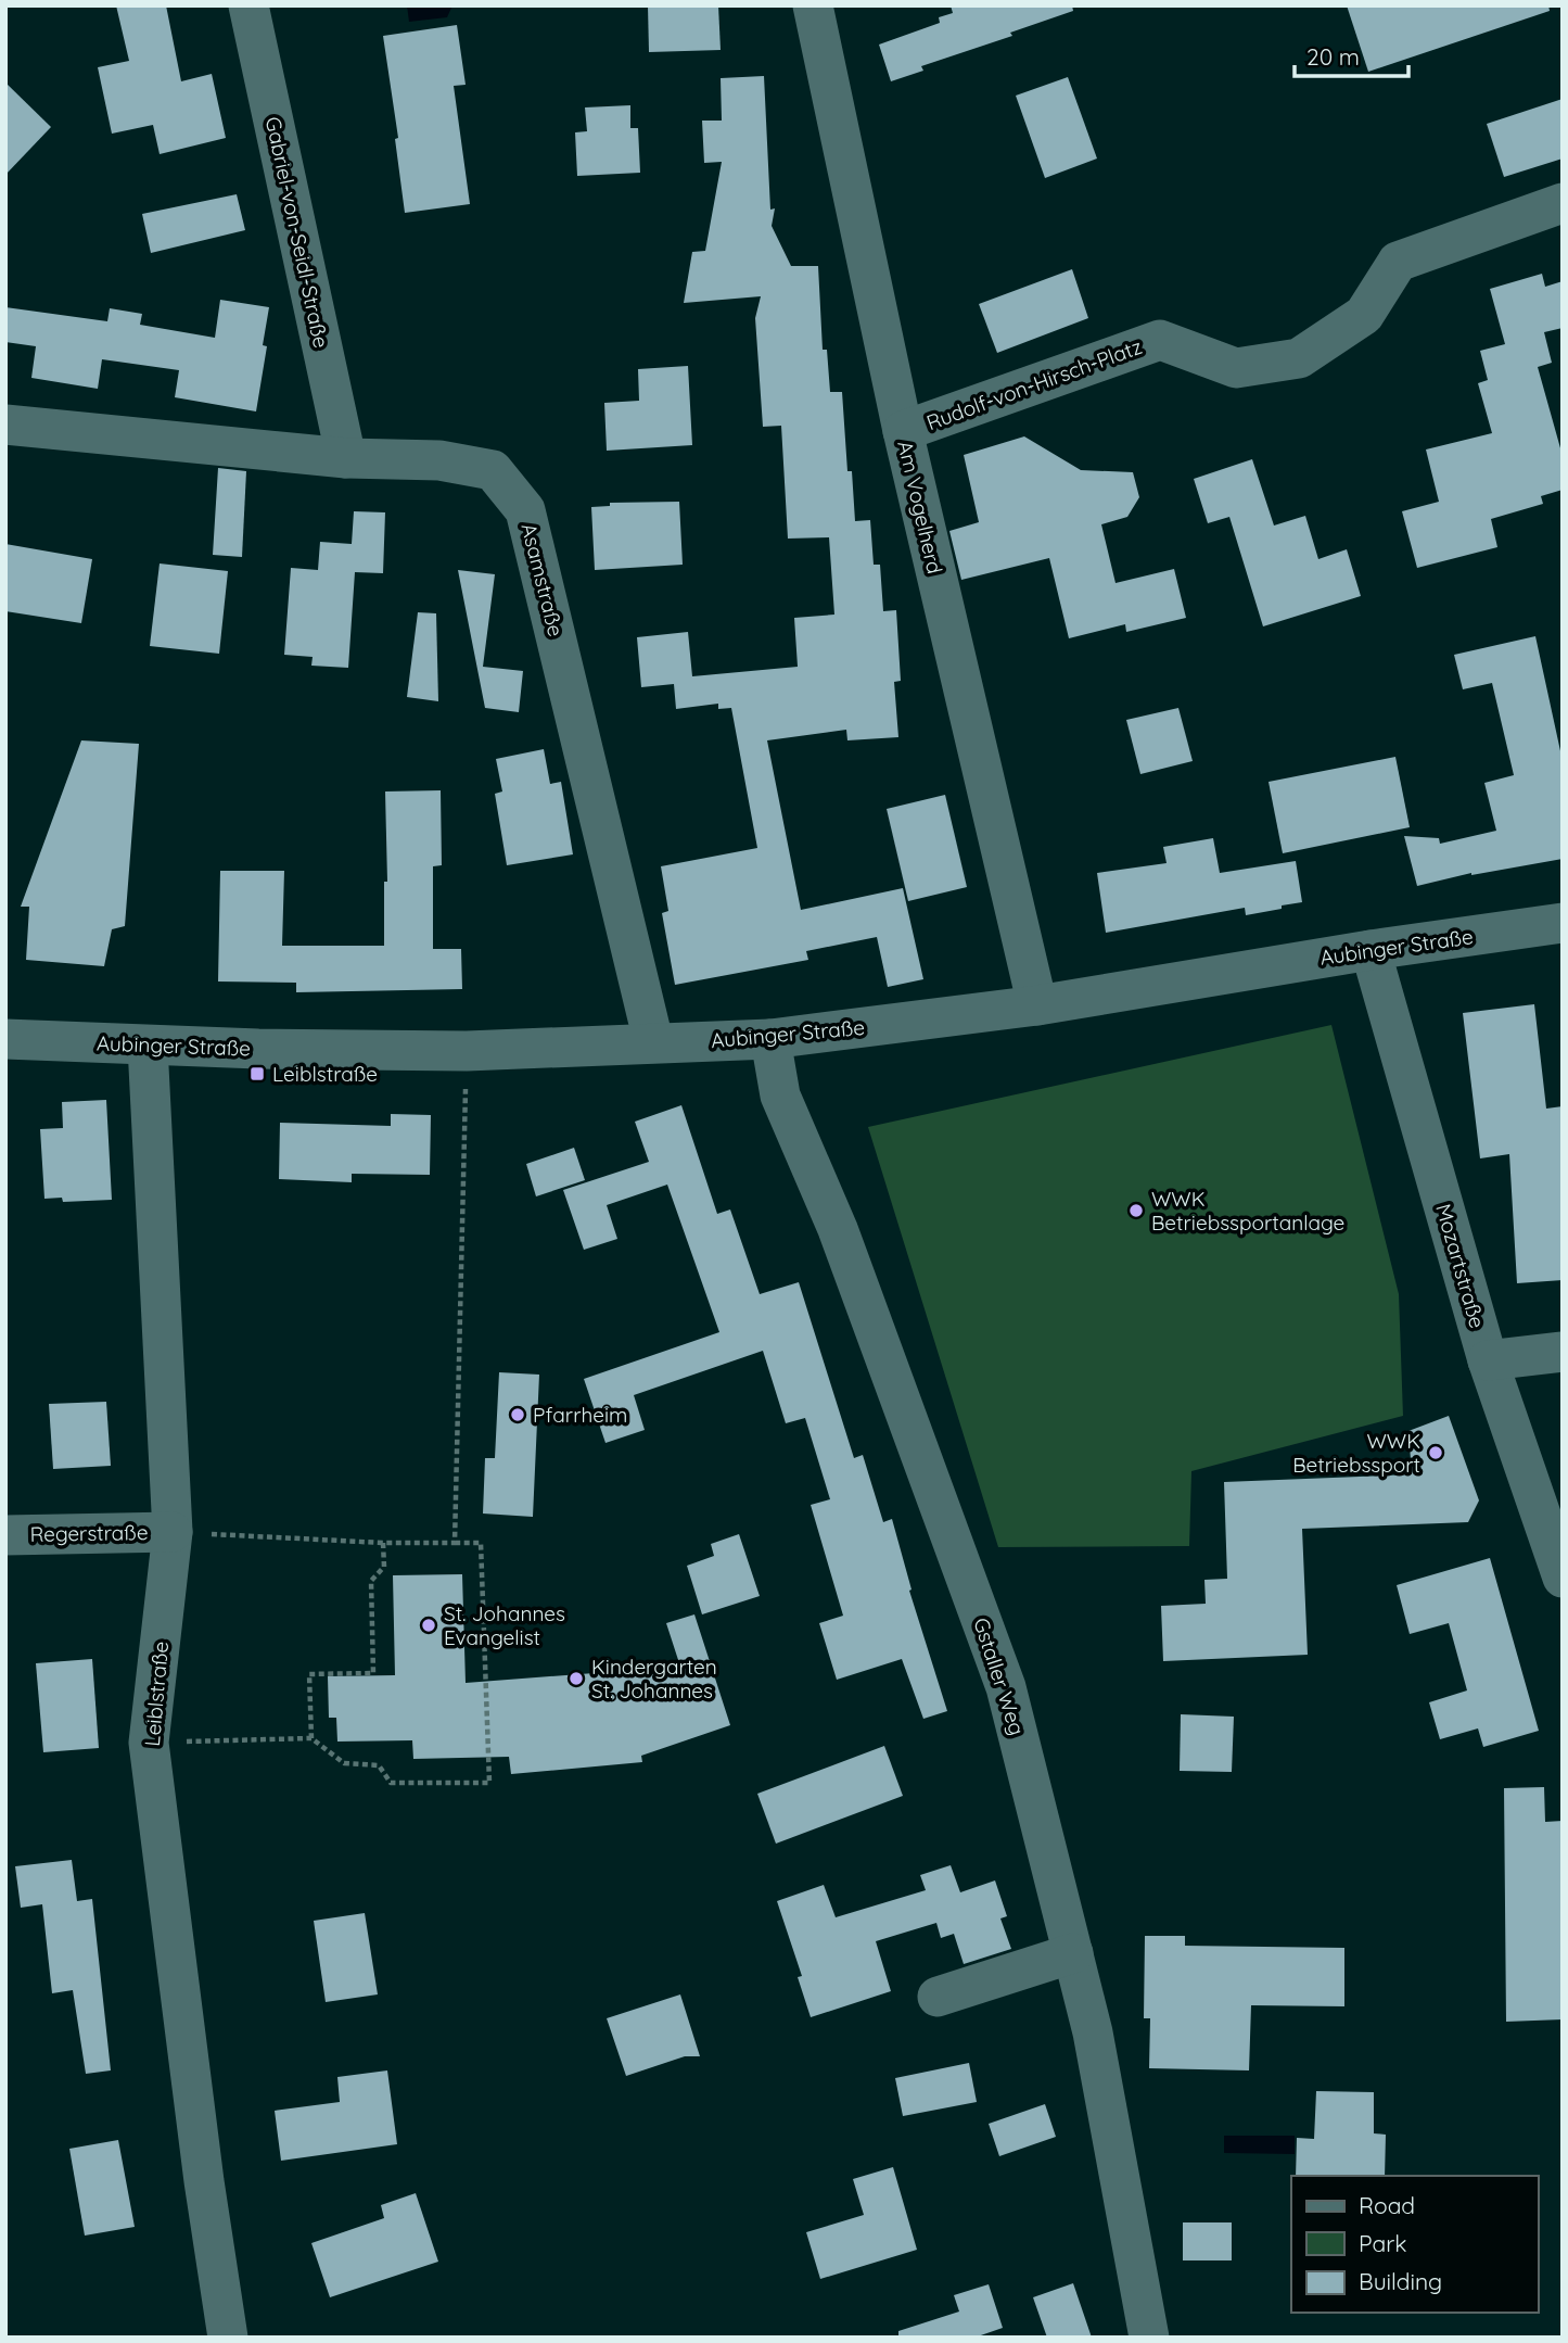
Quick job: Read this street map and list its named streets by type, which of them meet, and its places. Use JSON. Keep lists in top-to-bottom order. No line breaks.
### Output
{"streets":{"street":["Gabriel-von-Seidl-Straße","Rudolf-von-Hirsch-Platz","Am Vogelherd","Asamstraße","Aubinger Straße","Mozartstraße","Regerstraße","Gstaller Weg","Leiblstraße"]},"crossings":[["Gabriel-von-Seidl-Straße","Asamstraße"],["Rudolf-von-Hirsch-Platz","Am Vogelherd"],["Am Vogelherd","Aubinger Straße"],["Asamstraße","Aubinger Straße"],["Aubinger Straße","Mozartstraße"],["Aubinger Straße","Gstaller Weg"],["Aubinger Straße","Leiblstraße"],["Regerstraße","Leiblstraße"]],"places":{"transit":["Leiblstraße"],"other":["WWK Betriebssportanlage","Pfarrheim","WWK Betriebssport","St. Johannes Evangelist","Kindergarten St. Johannes"]},"legend":["Road","Park","Building"],"scale_bar":"20 m"}
